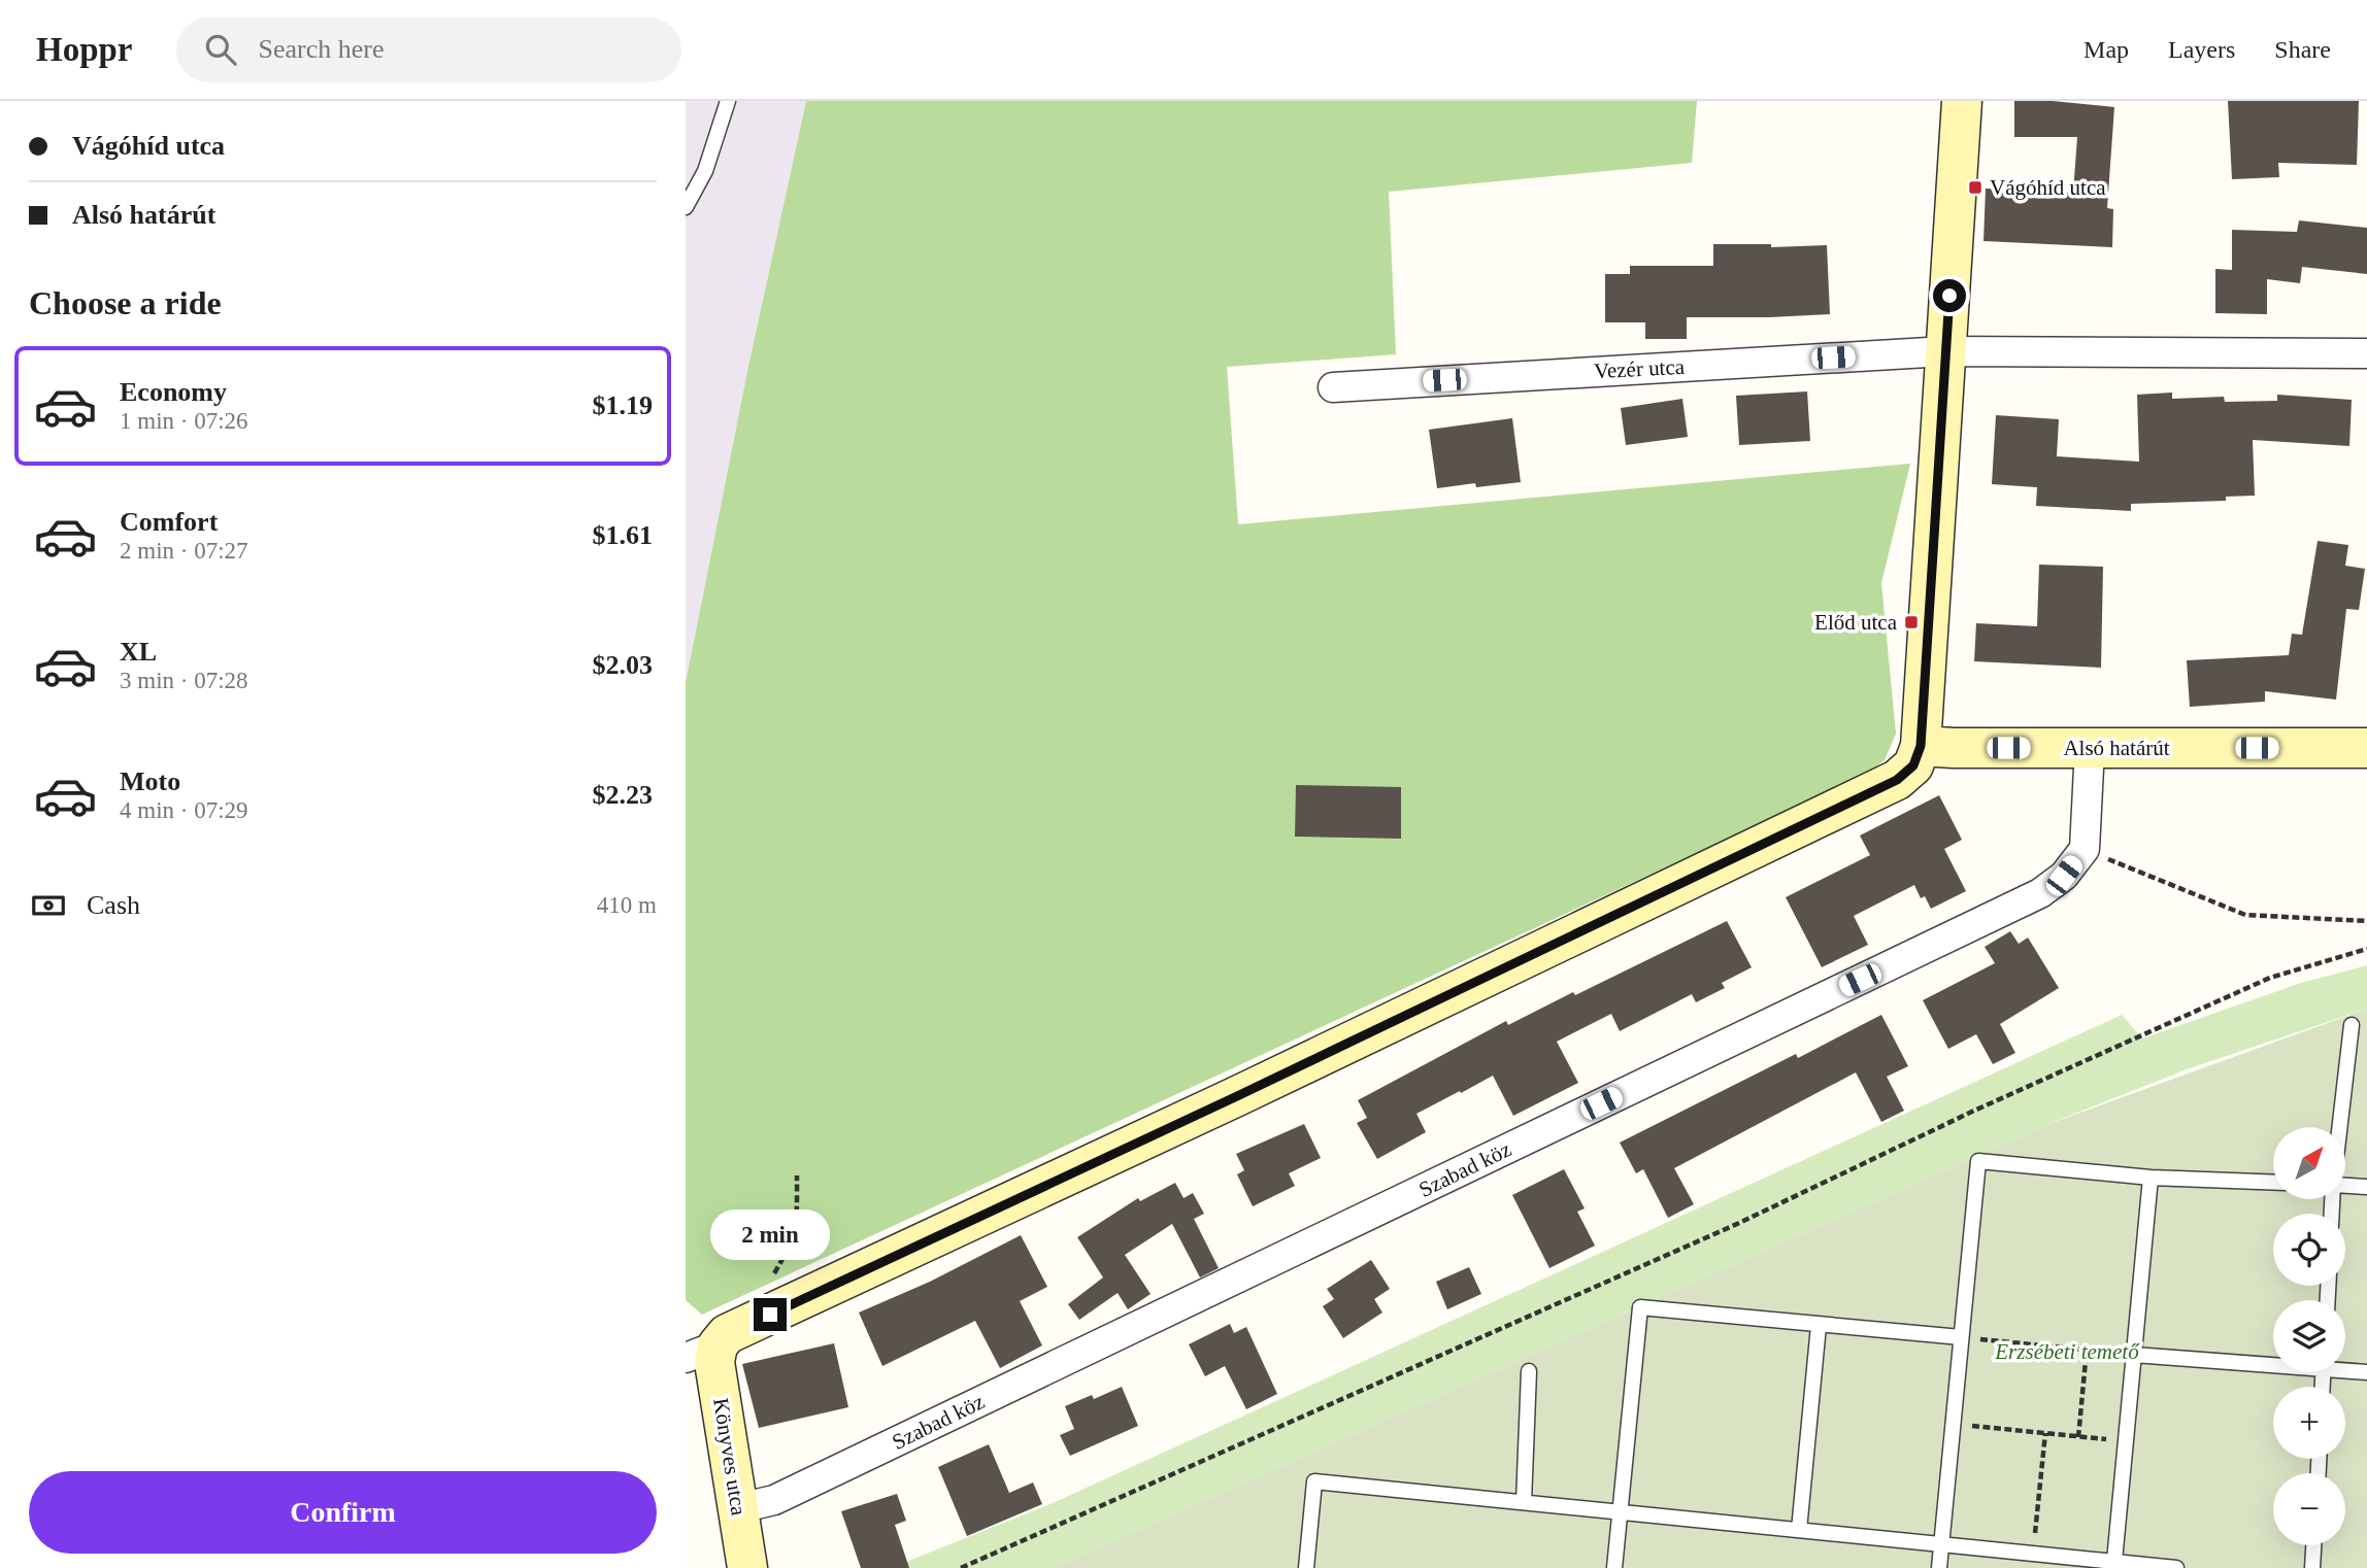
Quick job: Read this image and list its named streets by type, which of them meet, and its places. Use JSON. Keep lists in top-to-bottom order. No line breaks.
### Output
{"streets":{"street":["Vezér utca","Alsó határút","Szabad köz","Könyves utca"]},"crossings":[["Szabad köz","Könyves utca"]],"parks":["Erzsébeti temető"],"places":{"transit":["Vágóhíd utca","Előd utca"]},"north":"top right","page":{"header":"Hoppr","search":"Search here","nav":["Map","Layers","Share"],"banner":["Vágóhíd utca","Alsó határút"],"heading":"Choose a ride","list":[{"name":"Economy","note":"1 min · 07:26","value":"$1.19"},{"name":"Comfort","note":"2 min · 07:27","value":"$1.61"},{"name":"XL","note":"3 min · 07:28","value":"$2.03"},{"name":"Moto","note":"4 min · 07:29","value":"$2.23"}],"pay":["Cash","410 m"],"map_buttons":["+","−"],"bubble":"2 min","buttons":"Confirm"}}
